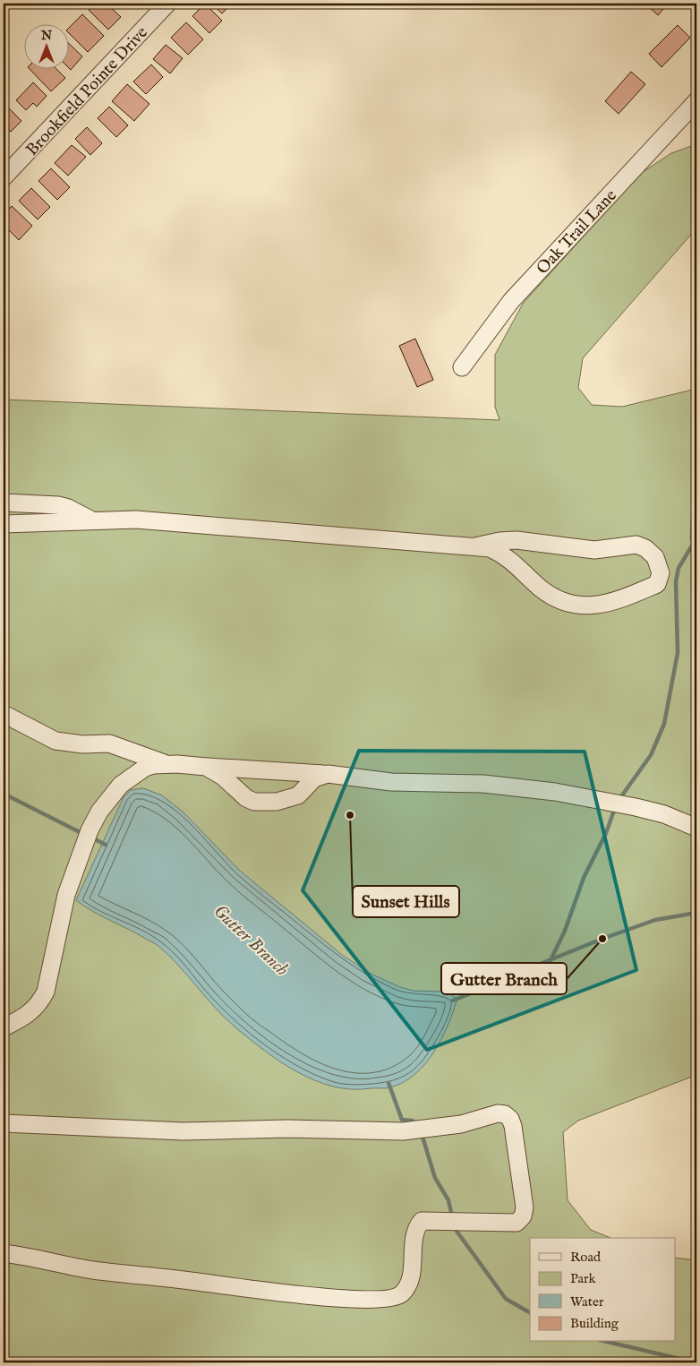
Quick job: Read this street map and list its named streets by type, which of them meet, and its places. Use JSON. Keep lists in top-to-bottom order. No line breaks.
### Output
{"streets":{"street":["Brookfield Pointe Drive","Oak Trail Lane"]},"water":["Gutter Branch"],"places":["Sunset Hills","Gutter Branch"],"legend":["Road","Park","Water","Building"],"north":"top"}
